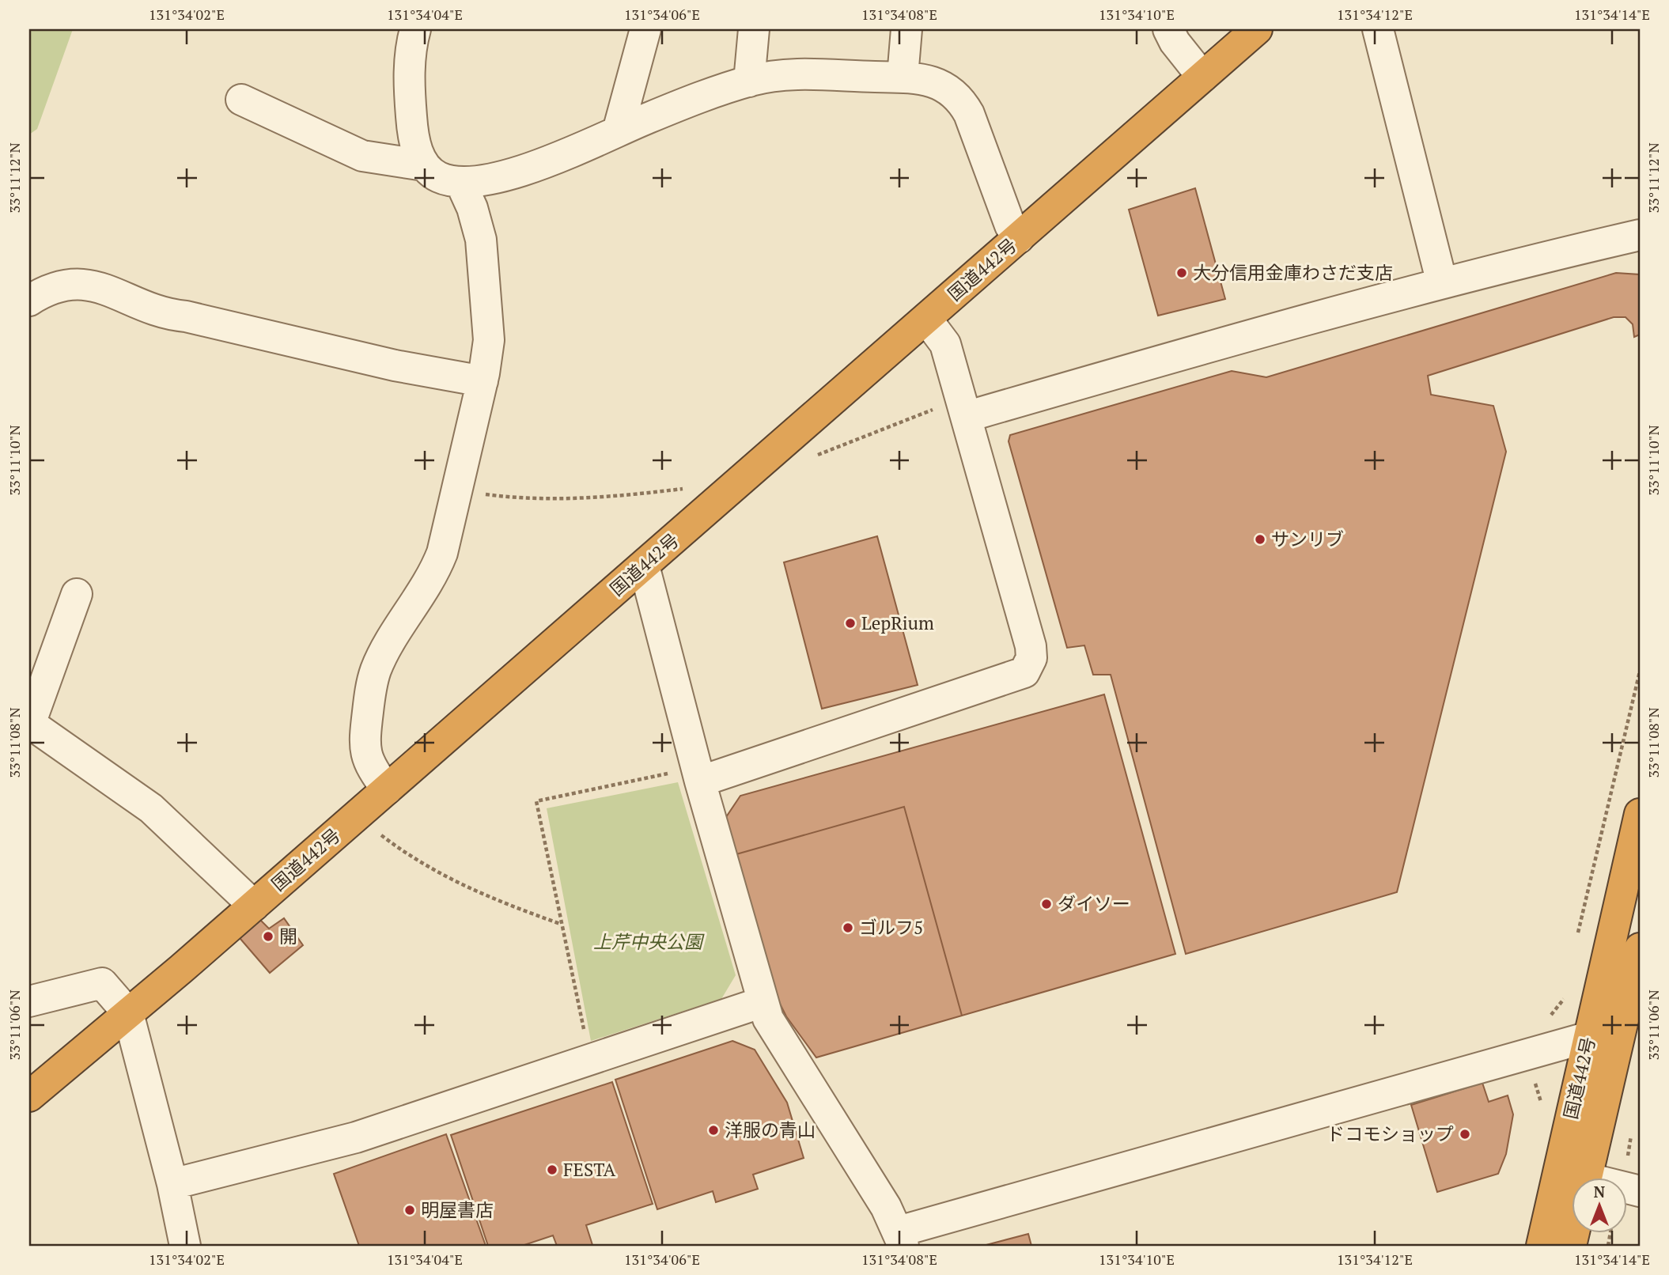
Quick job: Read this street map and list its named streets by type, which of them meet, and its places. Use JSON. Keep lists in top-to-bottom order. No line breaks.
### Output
{"streets":{"highway":["国道442号"]},"parks":["上芹中央公園"],"places":["大分信用金庫わさだ支店","サンリブ","LepRium","ダイソー","ゴルフ5","開","洋服の青山","ドコモショップ","FESTA","明屋書店"],"north":"top","coordinates":["131°34'02\"E","131°34'04\"E","131°34'06\"E","131°34'08\"E","131°34'10\"E","131°34'12\"E","131°34'14\"E","33°11'12\"N","33°11'10\"N","33°11'08\"N","33°11'06\"N"]}
